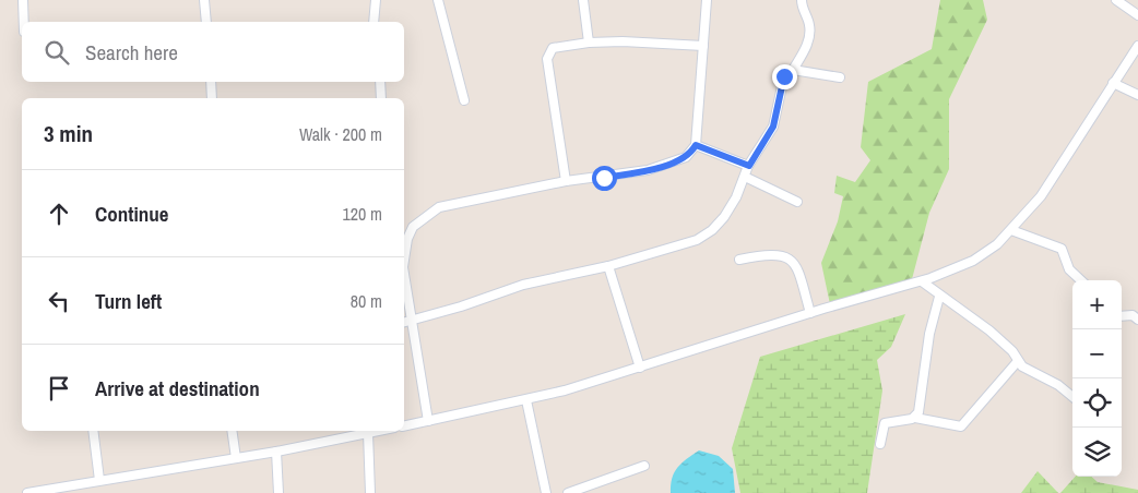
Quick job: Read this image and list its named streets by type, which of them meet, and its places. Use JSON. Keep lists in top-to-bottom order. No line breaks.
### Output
{"page":{"search":"Search here","heading":["3 min","Walk · 200 m"],"list":[["Continue","120 m"],["Turn left","80 m"],"Arrive at destination"],"map_buttons":["+","−"]}}
